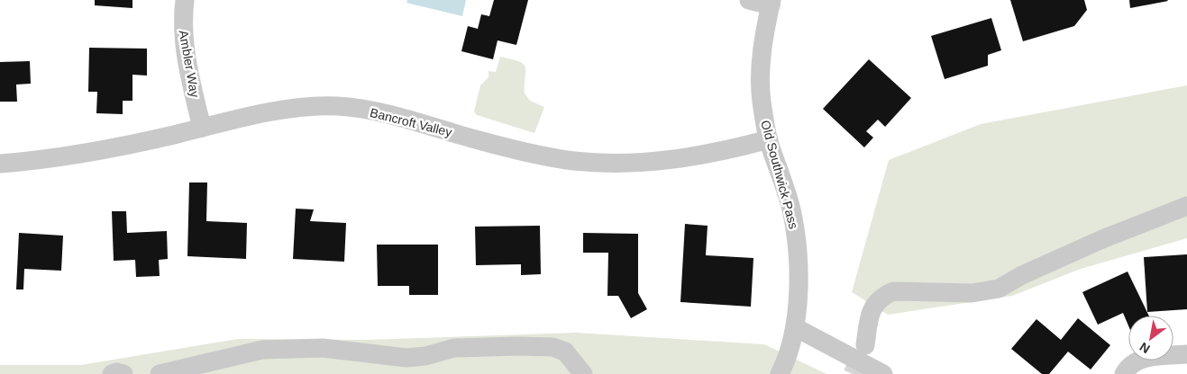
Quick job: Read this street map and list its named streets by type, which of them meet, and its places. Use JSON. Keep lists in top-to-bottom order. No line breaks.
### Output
{"streets":{"street":["Ambler Way","Bancroft Valley","Old Southwick Pass"]},"crossings":[["Ambler Way","Bancroft Valley"],["Bancroft Valley","Old Southwick Pass"]],"north":"bottom left"}
